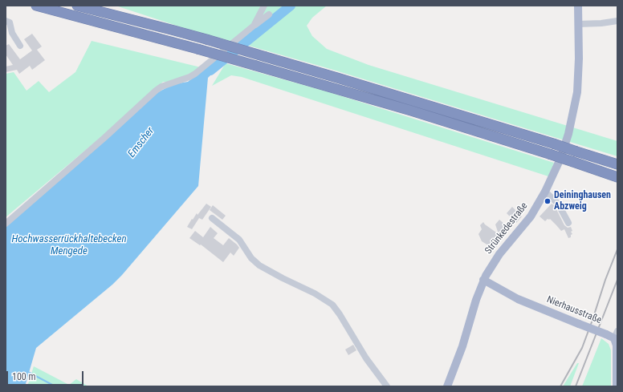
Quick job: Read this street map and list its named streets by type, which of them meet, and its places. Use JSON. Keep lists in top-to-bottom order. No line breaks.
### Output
{"streets":{"main road":["Strünkedestraße","Nierhausstraße"]},"crossings":[["Strünkedestraße","Nierhausstraße"]],"water":["Emscher","Hochwasserrückhaltebecken Mengede"],"places":["Deininghausen Abzweig"],"scale_bar":"100 m"}
